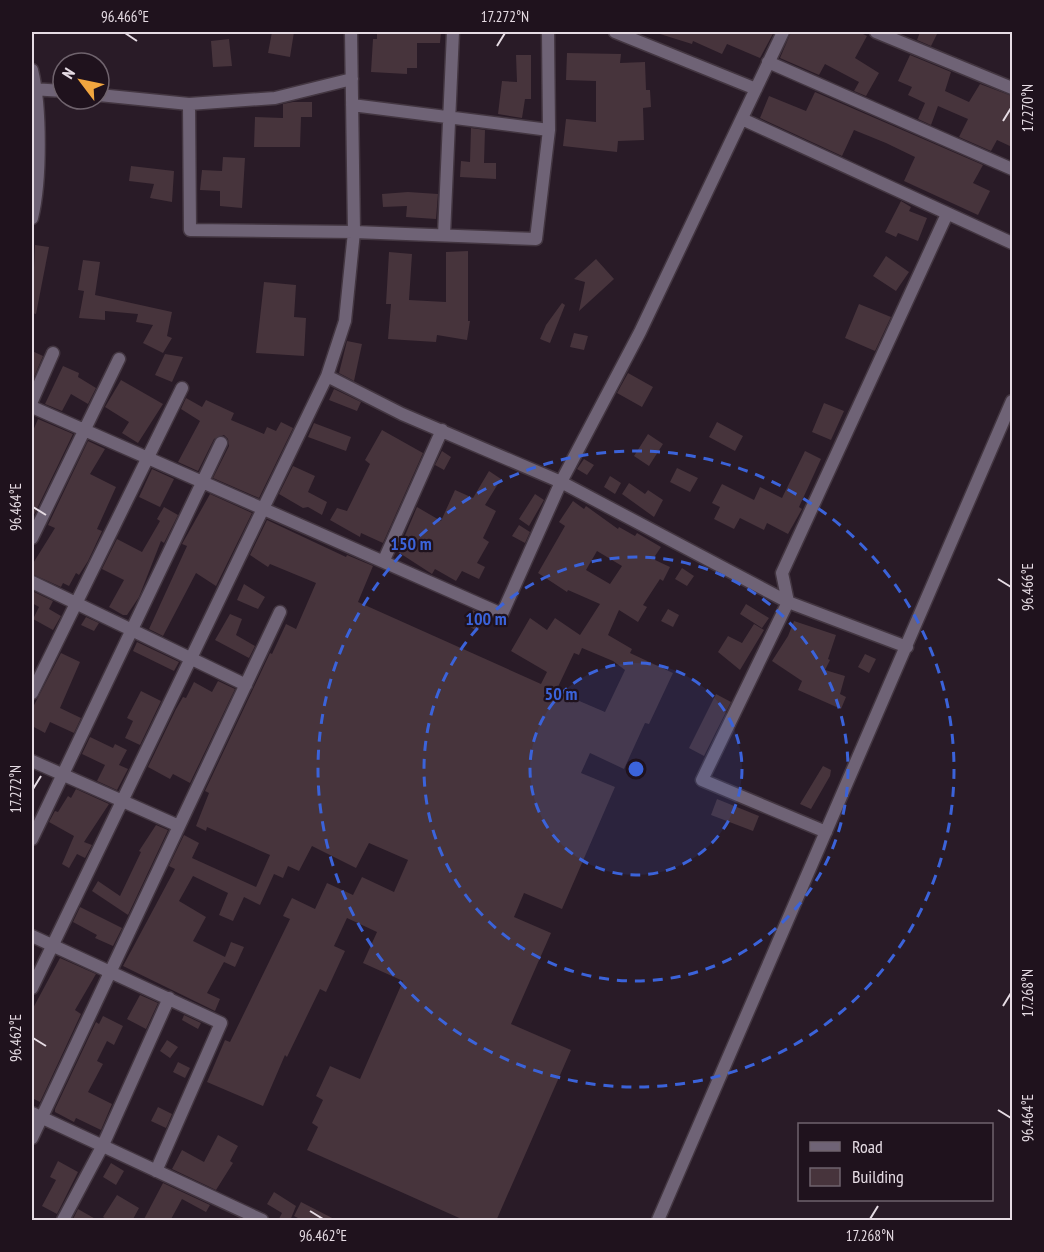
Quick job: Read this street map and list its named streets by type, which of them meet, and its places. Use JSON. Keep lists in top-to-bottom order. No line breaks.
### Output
{"legend":["Road","Building"],"north":"top left","coordinates":["96.466°E","17.272°N","17.270°N","96.464°E","17.268°N","96.462°E"],"rings":["150 m","100 m","50 m"]}
